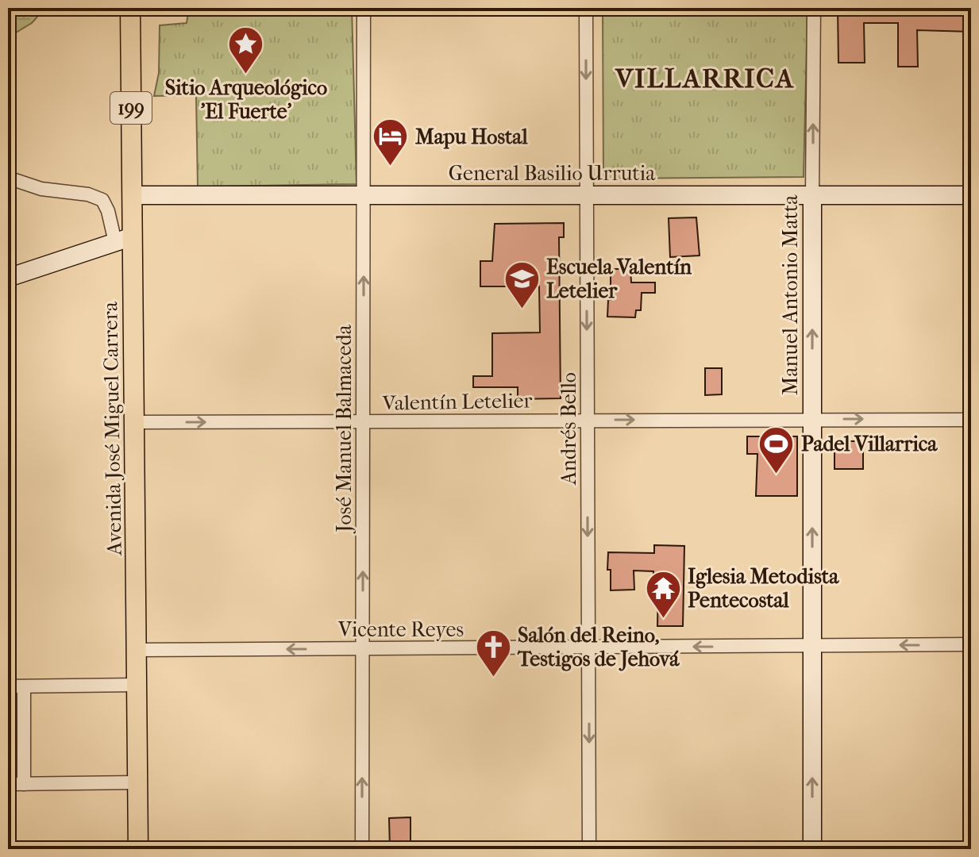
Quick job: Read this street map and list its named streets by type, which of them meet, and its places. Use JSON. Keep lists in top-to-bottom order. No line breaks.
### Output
{"streets":{"main road":["199","General Basilio Urrutia","Manuel Antonio Matta","Avenida José Miguel Carrera"],"street":["Valentín Letelier","José Manuel Balmaceda","Andrés Bello","Vicente Reyes"]},"crossings":[["General Basilio Urrutia","Manuel Antonio Matta"],["General Basilio Urrutia","Avenida José Miguel Carrera"],["General Basilio Urrutia","José Manuel Balmaceda"],["General Basilio Urrutia","Andrés Bello"],["Manuel Antonio Matta","Valentín Letelier"],["Manuel Antonio Matta","Vicente Reyes"],["Valentín Letelier","Avenida José Miguel Carrera"],["Valentín Letelier","José Manuel Balmaceda"],["Valentín Letelier","Andrés Bello"],["Avenida José Miguel Carrera","Vicente Reyes"],["José Manuel Balmaceda","Vicente Reyes"],["Andrés Bello","Vicente Reyes"]],"one_way":["Manuel Antonio Matta","Valentín Letelier","José Manuel Balmaceda","Andrés Bello","Vicente Reyes"],"districts":["VILLARRICA"],"places":{"place":["Sitio Arqueológico 'El Fuerte'"],"hotel":["Mapu Hostal"],"school or university":["Escuela Valentín Letelier"],"sports":["Padel Villarrica"],"temple":["Iglesia Metodista Pentecostal"],"church":["Salón del Reino, Testigos de Jehová"]}}
